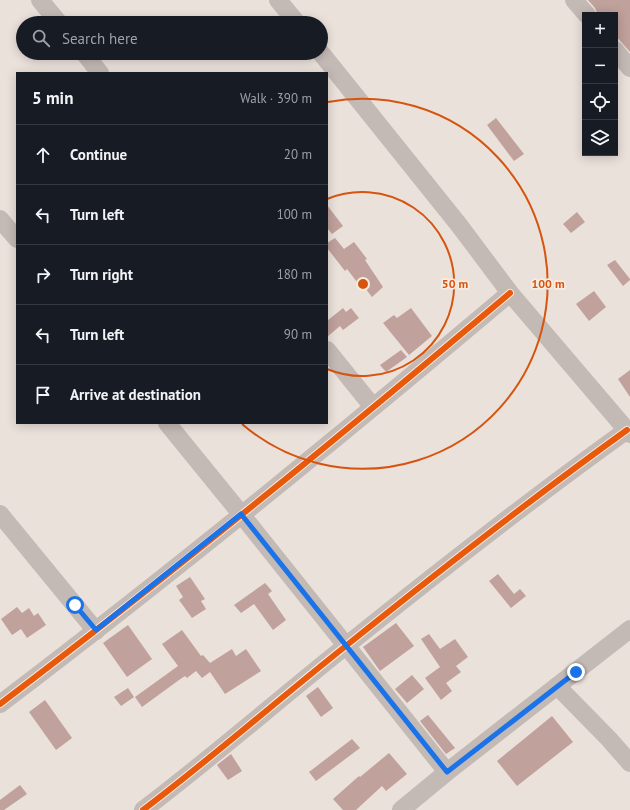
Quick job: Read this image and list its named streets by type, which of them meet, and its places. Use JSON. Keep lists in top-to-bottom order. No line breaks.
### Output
{"page":{"map_buttons":["+","−"],"search":"Search here","heading":["5 min","Walk · 390 m"],"list":[["Continue","20 m"],["Turn left","100 m"],["Turn right","180 m"],["Turn left","90 m"],"Arrive at destination"]},"rings":["50 m","100 m"]}
